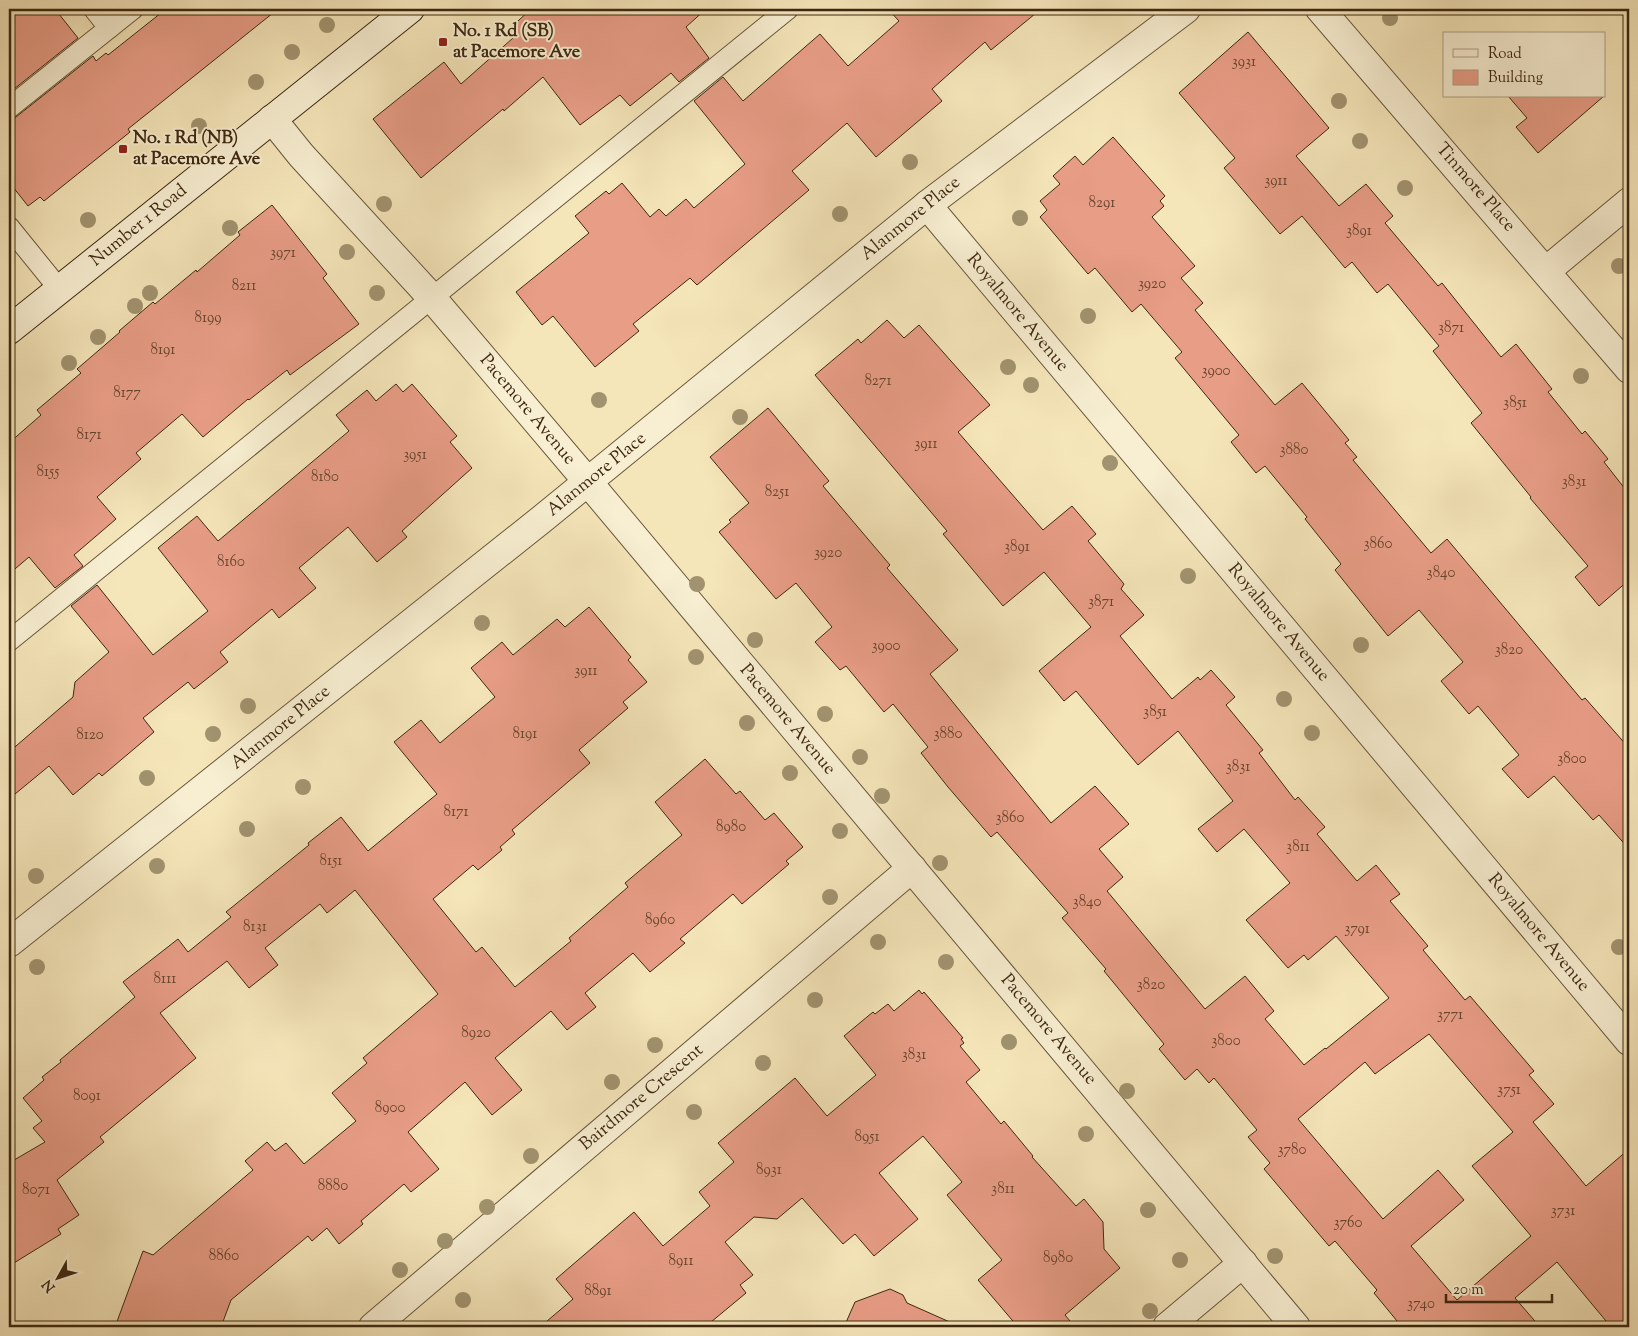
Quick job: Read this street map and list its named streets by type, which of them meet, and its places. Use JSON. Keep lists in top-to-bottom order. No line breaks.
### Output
{"streets":{"street":["Tinmore Place","Alanmore Place","Number 1 Road","Royalmore Avenue","Pacemore Avenue","Bairdmore Crescent"]},"crossings":[["Alanmore Place","Royalmore Avenue"],["Alanmore Place","Pacemore Avenue"],["Number 1 Road","Pacemore Avenue"],["Pacemore Avenue","Bairdmore Crescent"]],"places":{"transit":["No. 1 Rd (SB) at Pacemore Ave","No. 1 Rd (NB) at Pacemore Ave"]},"house_numbers":["3931","3911","8291","3891","3971","3920","8211","8199","3871","8191","3900","8271","8177","3851","8171","3911","3880","3951","8155","8180","3831","8251","3860","3891","3920","8160","3840","3871","3900","3820","3911","3851","8191","3880","8120","3800","3831","8171","3860","8980","3811","8151","3840","8960","8131","3791","8111","3820","3771","8920","3800","3831","3751","8091","8900","8951","3780","8931","8880","3811","8071","3731","3760","8860","8980","8911","8891","3740"],"legend":["Road","Building"],"scale_bar":"20 m","north":"bottom left"}
